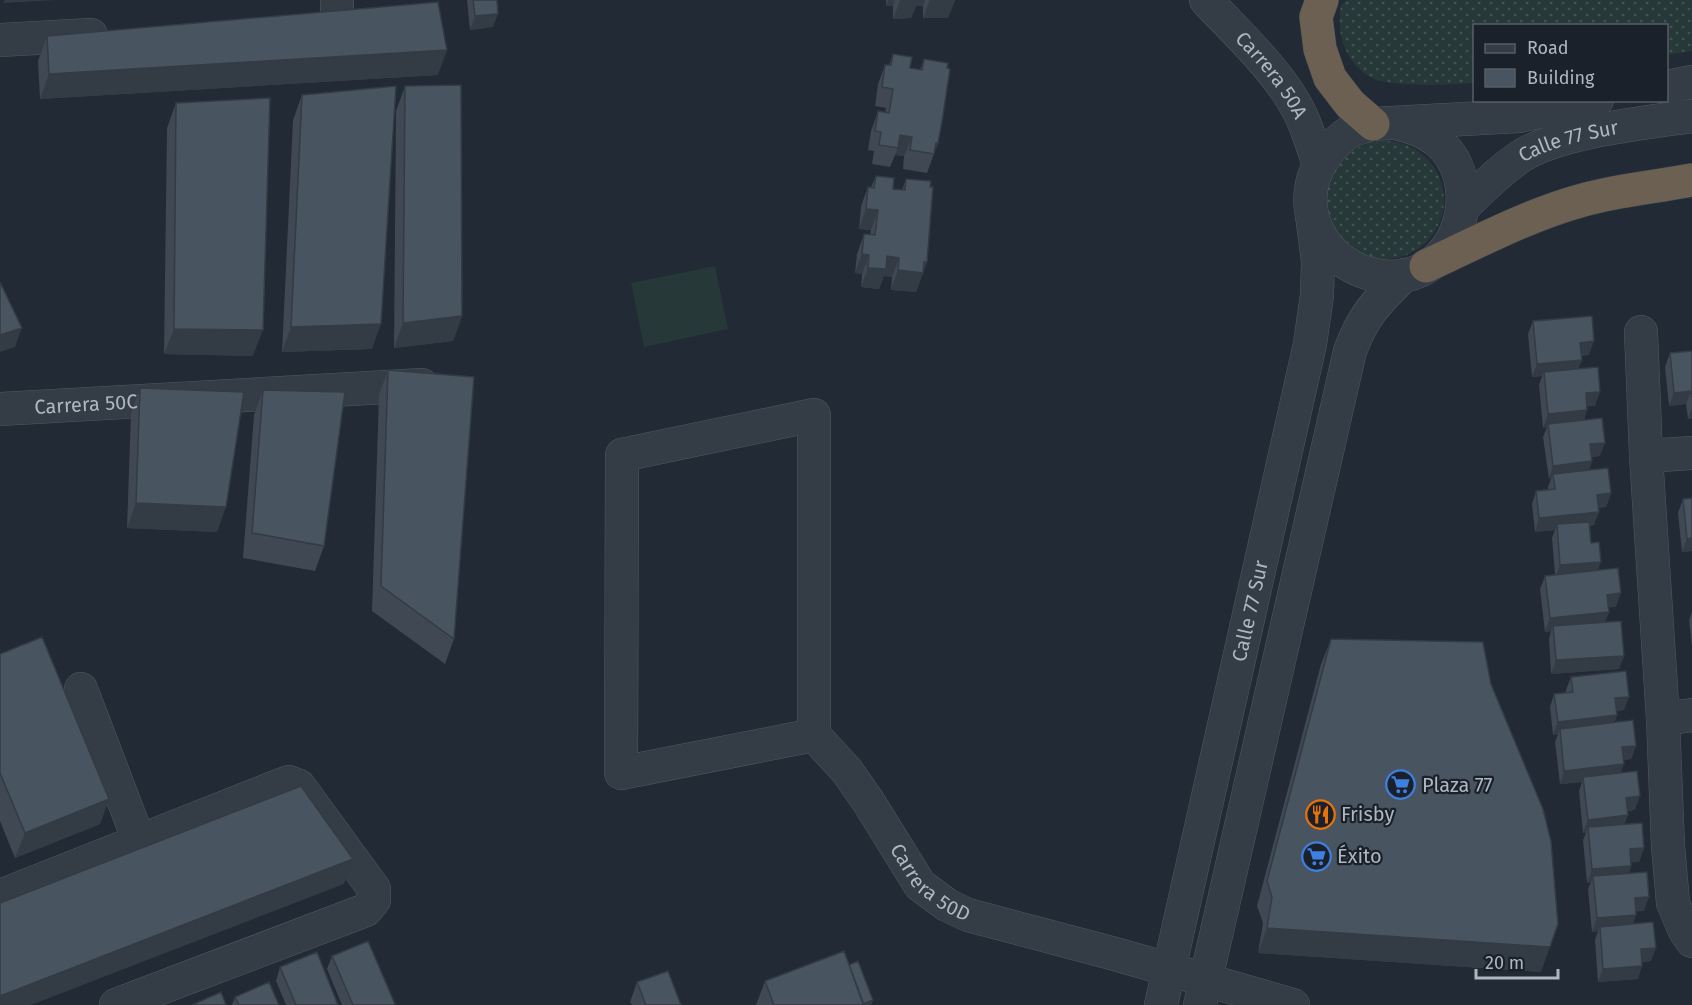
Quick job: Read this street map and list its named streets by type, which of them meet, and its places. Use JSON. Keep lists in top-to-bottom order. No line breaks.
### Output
{"streets":{"street":["Carrera 50A","Calle 77 Sur","Carrera 50C","Carrera 50D"]},"crossings":[["Carrera 50A","Calle 77 Sur"],["Calle 77 Sur","Carrera 50D"]],"places":{"supermarket":["Plaza 77","Éxito"],"restaurant":["Frisby"]},"legend":["Road","Building"],"scale_bar":"20 m"}
